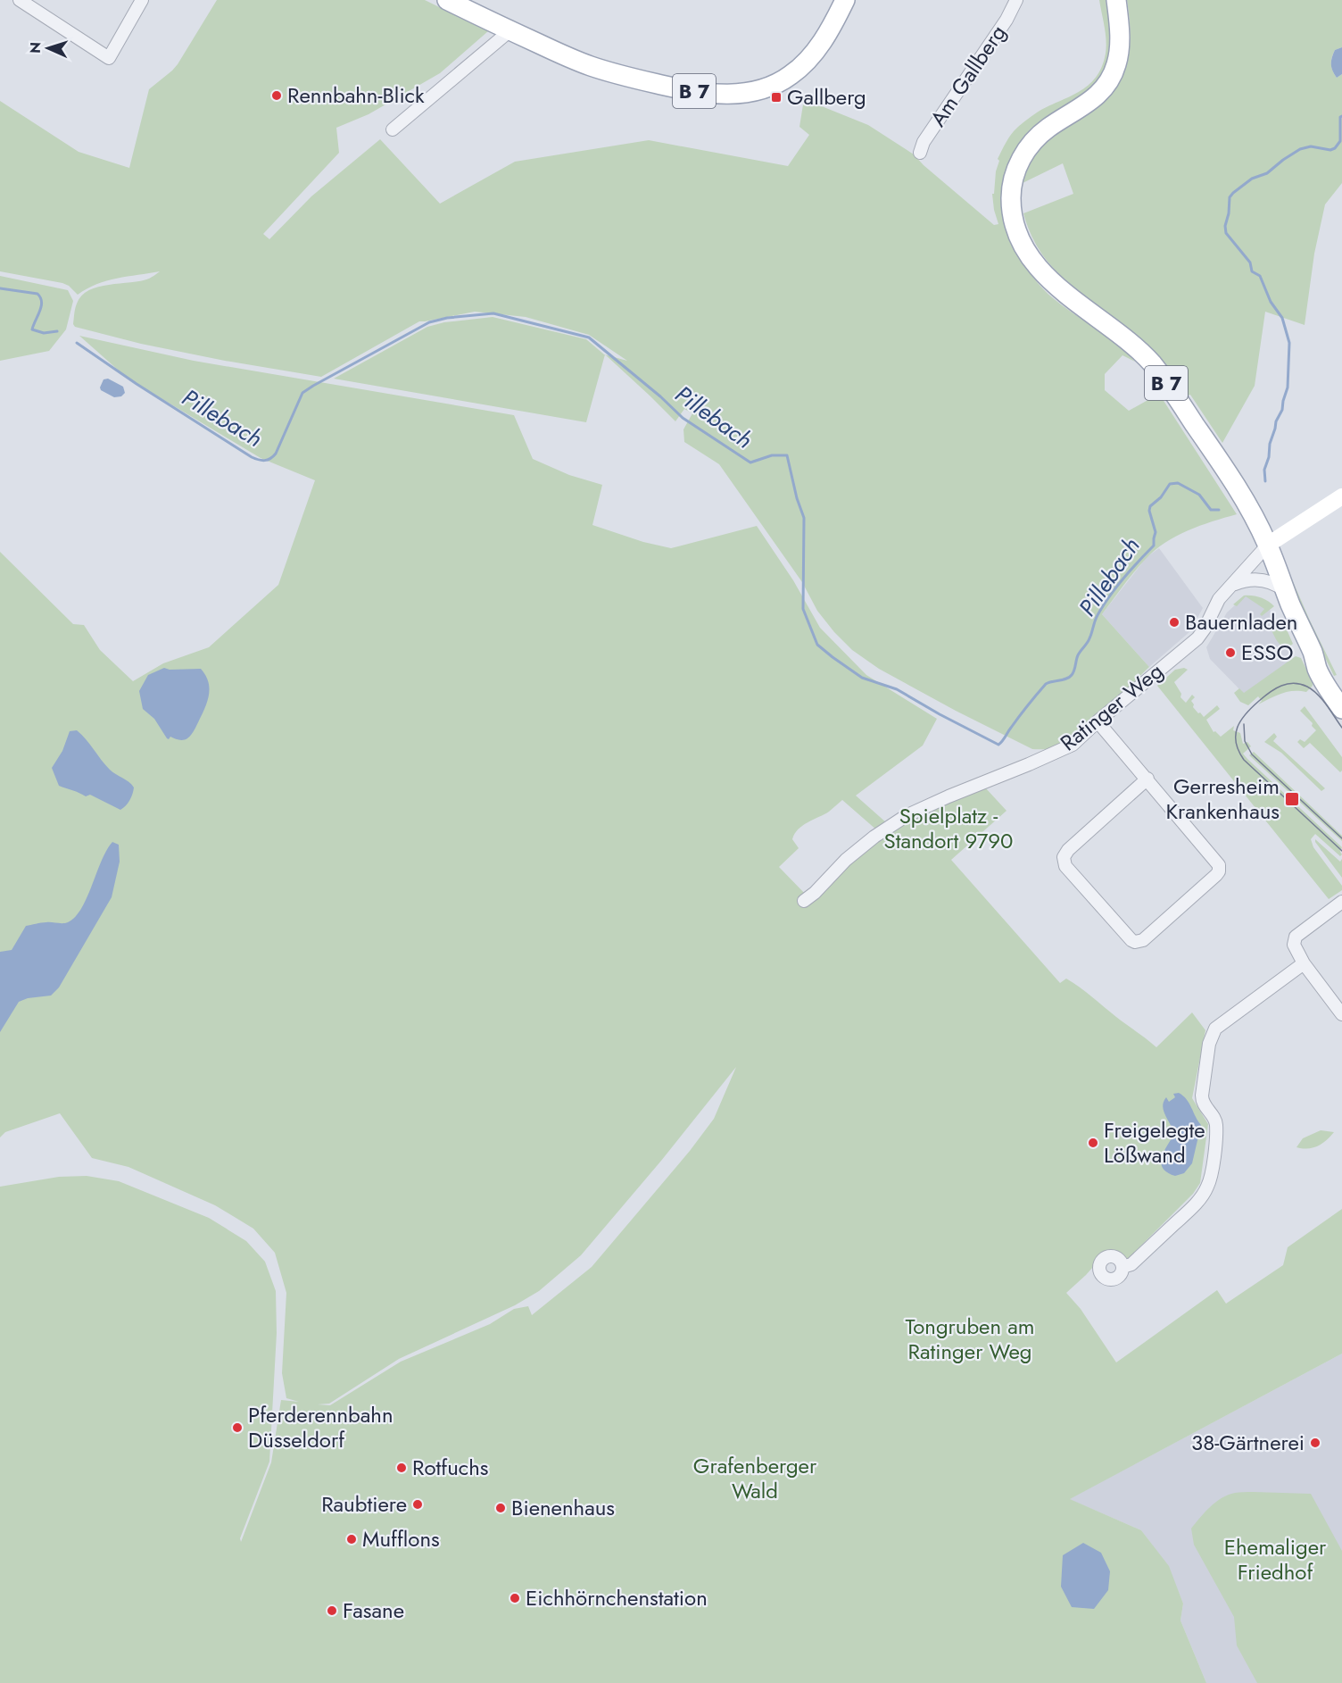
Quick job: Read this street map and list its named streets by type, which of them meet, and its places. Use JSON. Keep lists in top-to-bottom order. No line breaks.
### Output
{"streets":{"main road":["B 7"],"street":["Am Gallberg","Ratinger Weg"]},"crossings":[["B 7","Ratinger Weg"]],"water":["Pillebach"],"parks":["Spielplatz - Standort 9790","Tongruben am Ratinger Weg","Grafenberger Wald","Ehemaliger Friedhof"],"places":{"other":["Rennbahn-Blick","Bauernladen","ESSO","Freigelegte Lößwand","Pferderennbahn Düsseldorf","38-Gärtnerei","Rotfuchs","Raubtiere","Bienenhaus","Mufflons","Eichhörnchenstation","Fasane"],"transit":["Gallberg","Gerresheim Krankenhaus"]},"north":"left"}
